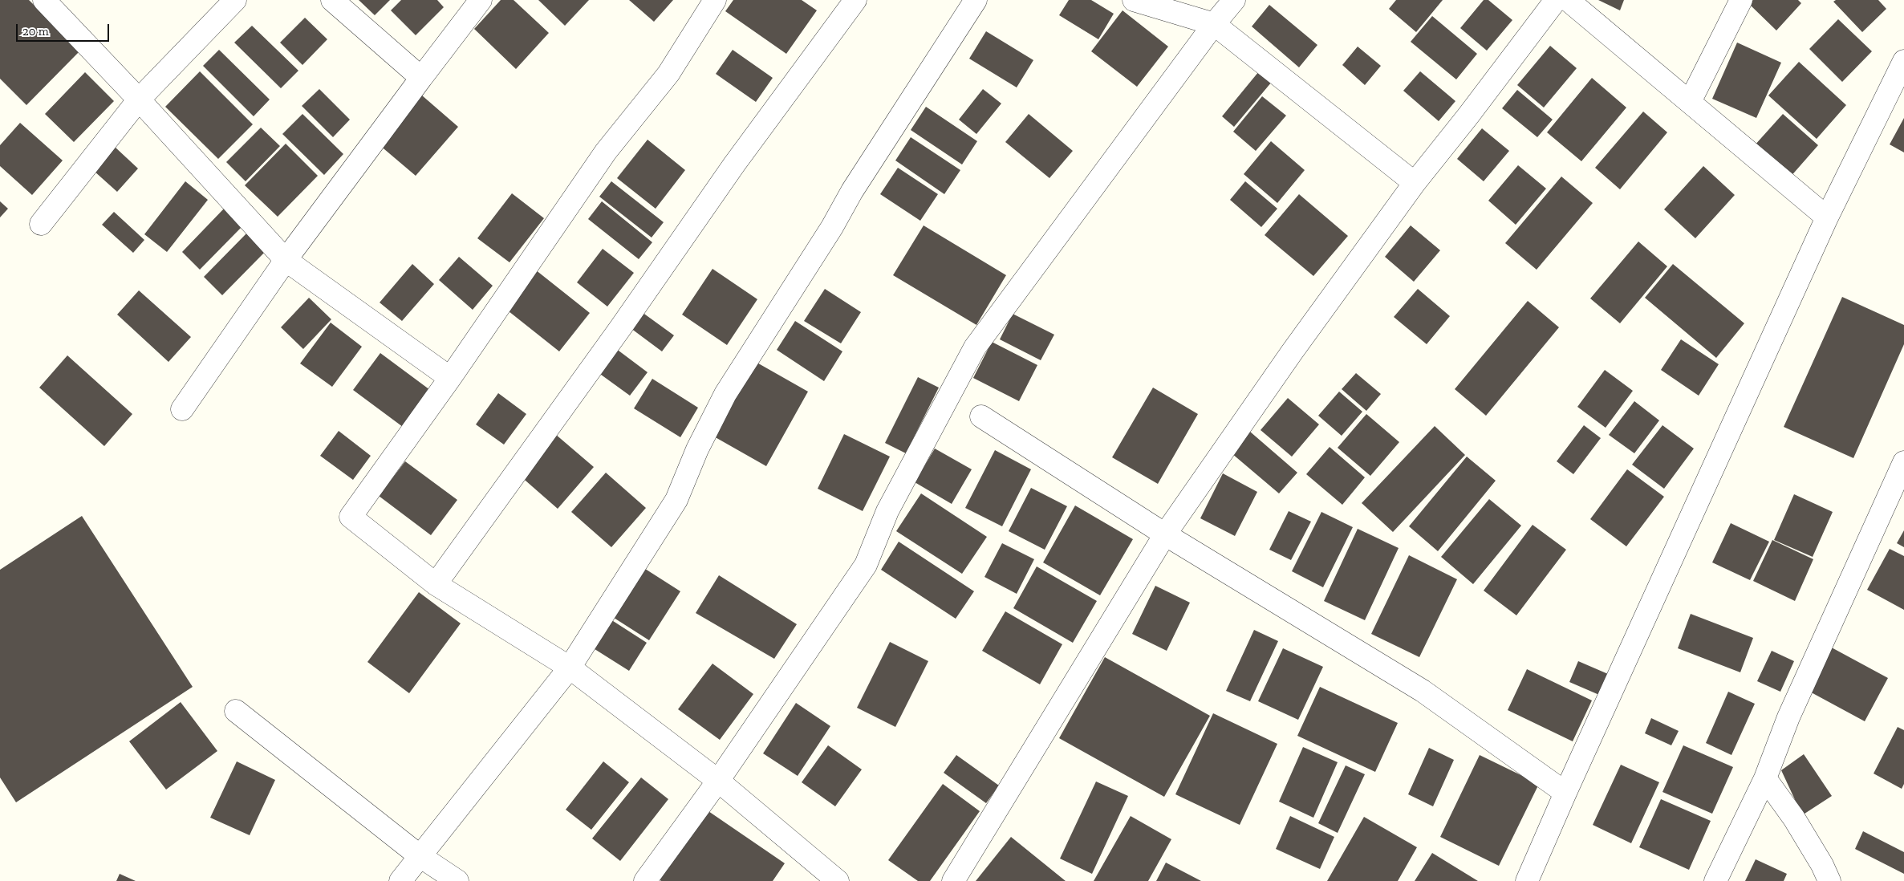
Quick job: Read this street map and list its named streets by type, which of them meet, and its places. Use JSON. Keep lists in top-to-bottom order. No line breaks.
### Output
{"scale_bar":"20 m"}
